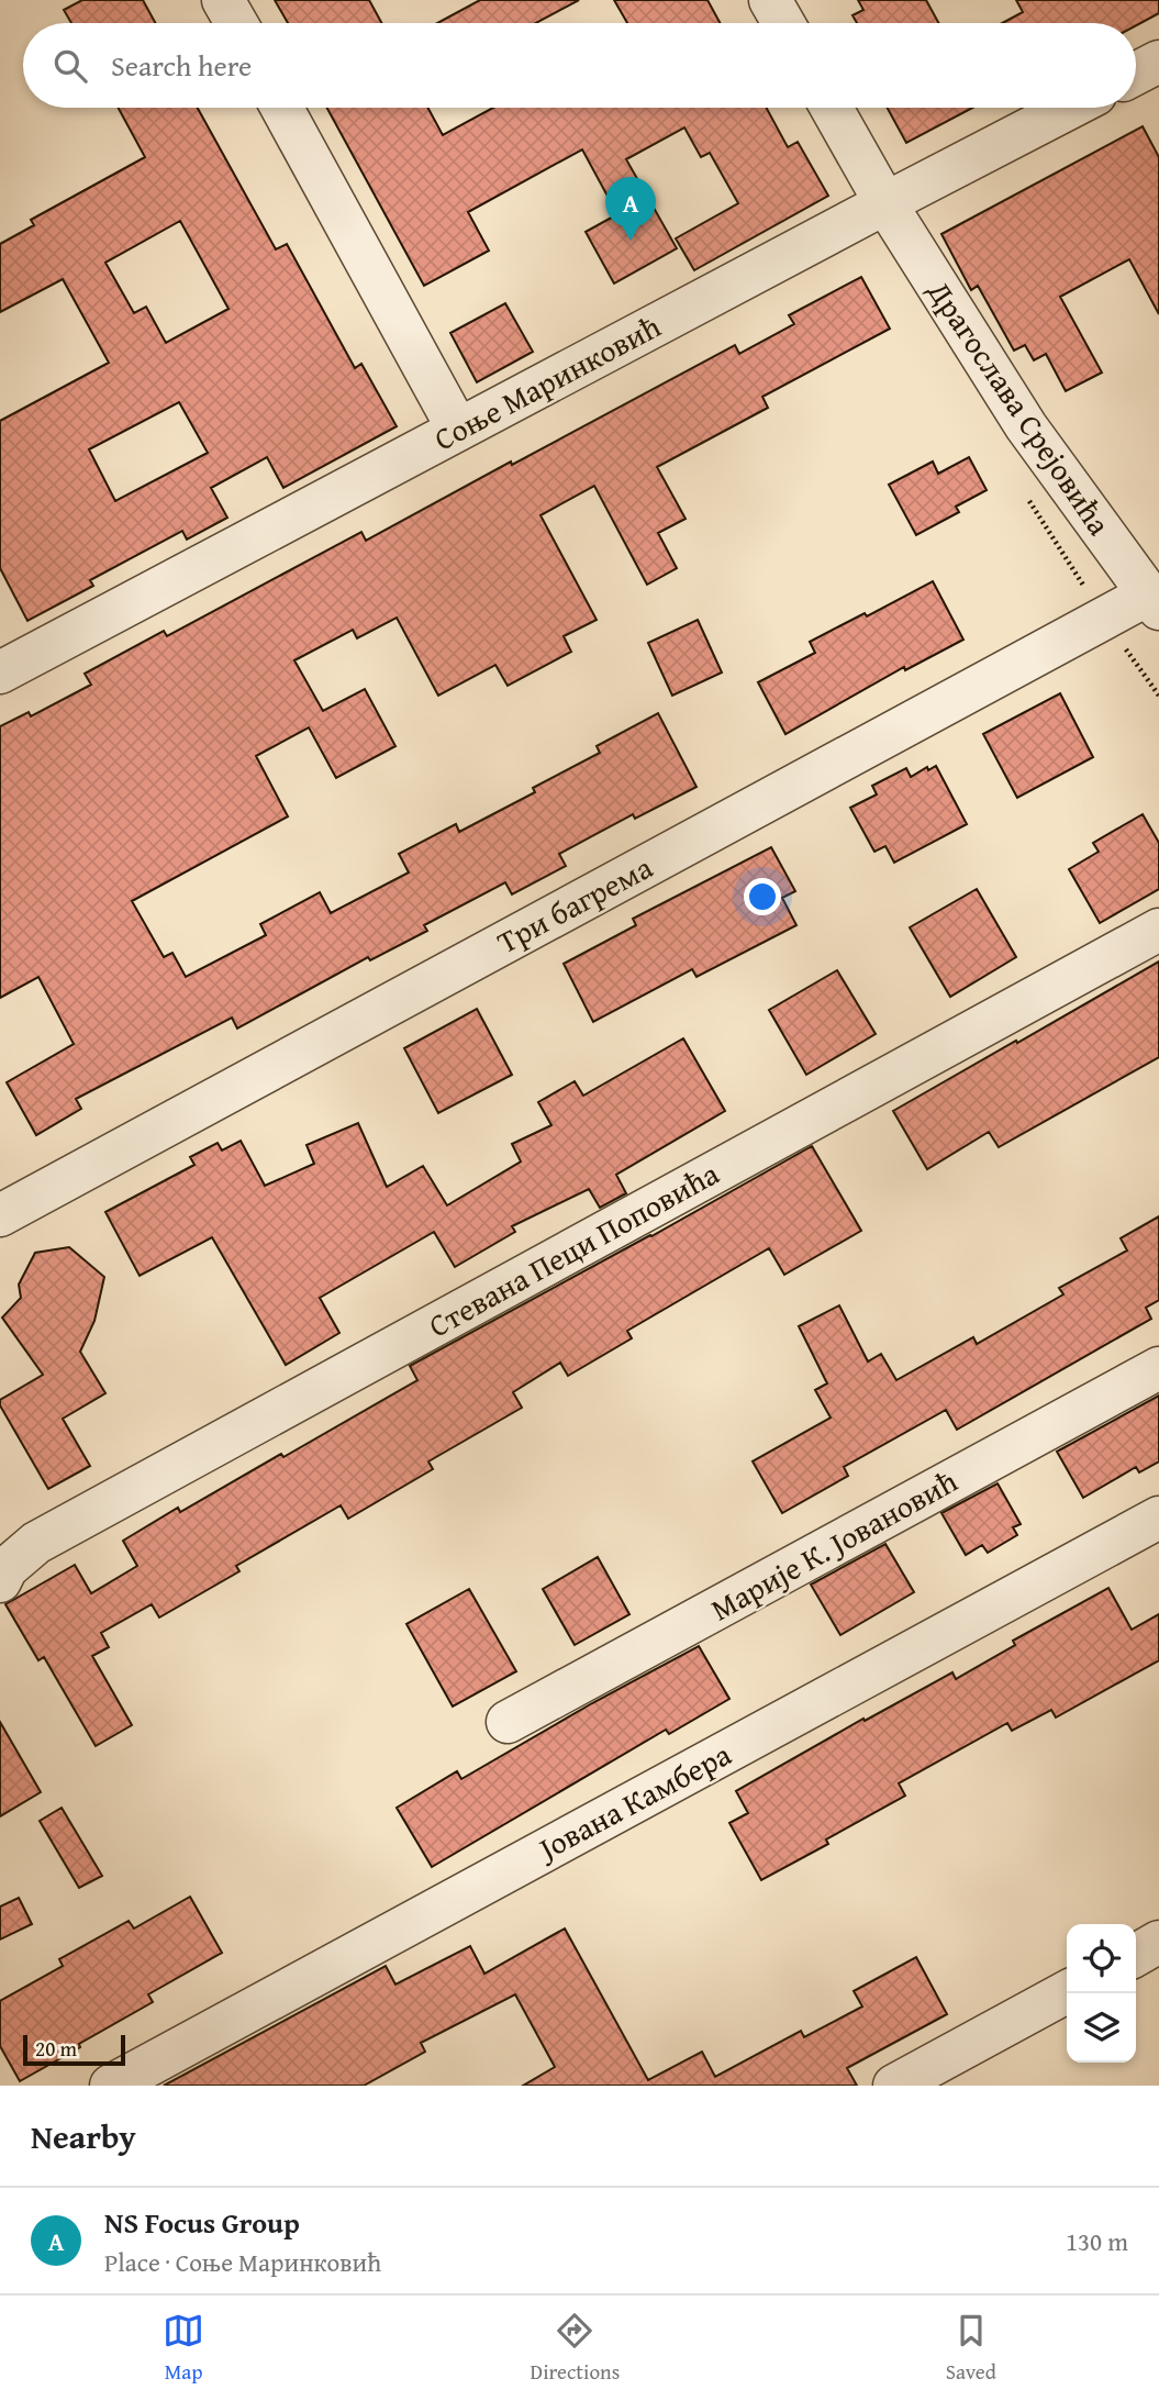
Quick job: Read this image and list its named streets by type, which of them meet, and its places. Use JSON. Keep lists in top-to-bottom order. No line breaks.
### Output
{"streets":{"street":["Соње Маринковић","Драгослава Срејовића","Три багрема","Стевана Пеци Поповића","Марије К. Јовановић","Јована Камбера"]},"crossings":[["Соње Маринковић","Драгослава Срејовића"],["Драгослава Срејовића","Три багрема"]],"scale_bar":"20 m","page":{"search":"Search here","pins":"A","scale":"20 m","heading":"Nearby","list":[{"mark":"A","name":"NS Focus Group","note":"Place · Соње Маринковић","value":"130 m"}],"nav":["Map","Directions","Saved"]}}
